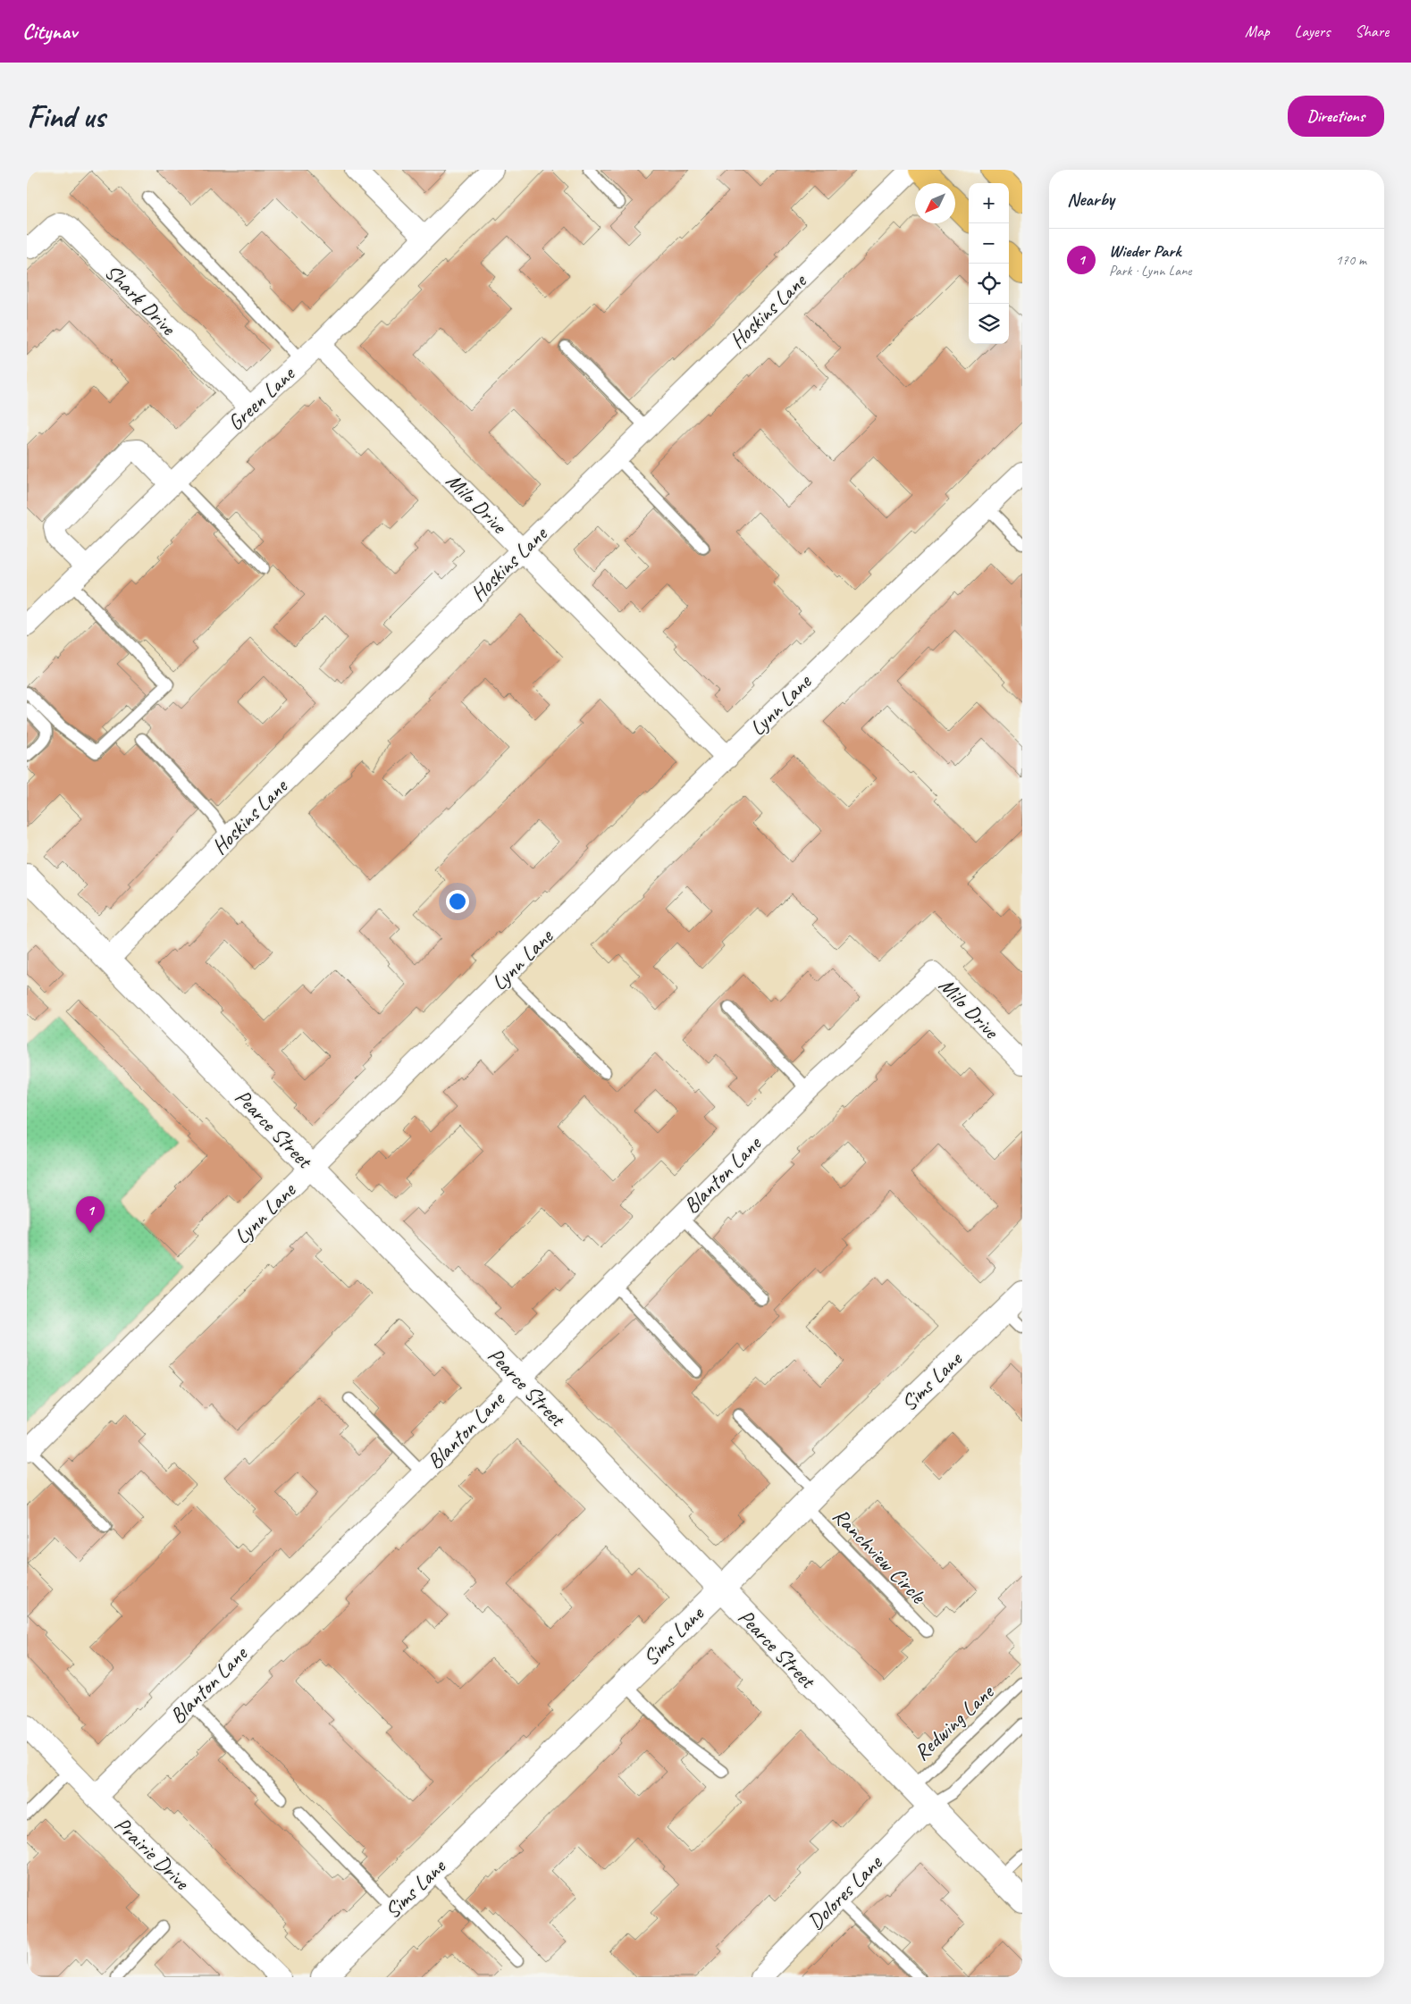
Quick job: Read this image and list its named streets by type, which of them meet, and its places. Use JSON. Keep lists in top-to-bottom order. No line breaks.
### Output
{"streets":{"street":["Shark Drive","Hoskins Lane","Green Lane","Milo Drive","Lynn Lane","Pearce Street","Blanton Lane","Sims Lane","Prairie Drive","Dolores Lane"],"lane":["Ranchview Circle","Redwing Lane"]},"crossings":[["Shark Drive","Green Lane"],["Hoskins Lane","Milo Drive"],["Hoskins Lane","Pearce Street"],["Green Lane","Milo Drive"],["Milo Drive","Lynn Lane"],["Milo Drive","Blanton Lane"],["Lynn Lane","Pearce Street"],["Pearce Street","Blanton Lane"],["Pearce Street","Sims Lane"],["Pearce Street","Redwing Lane"],["Pearce Street","Dolores Lane"],["Blanton Lane","Prairie Drive"],["Sims Lane","Ranchview Circle"]],"north":"bottom left","page":{"header":"Citynav","nav":["Map","Layers","Share"],"buttons":"Directions","title":"Find us","heading":"Nearby","map_buttons":["+","−"],"list":[{"mark":"1","name":"Wieder Park","note":"Park · Lynn Lane","value":"170 m"}],"pins":"1"}}
